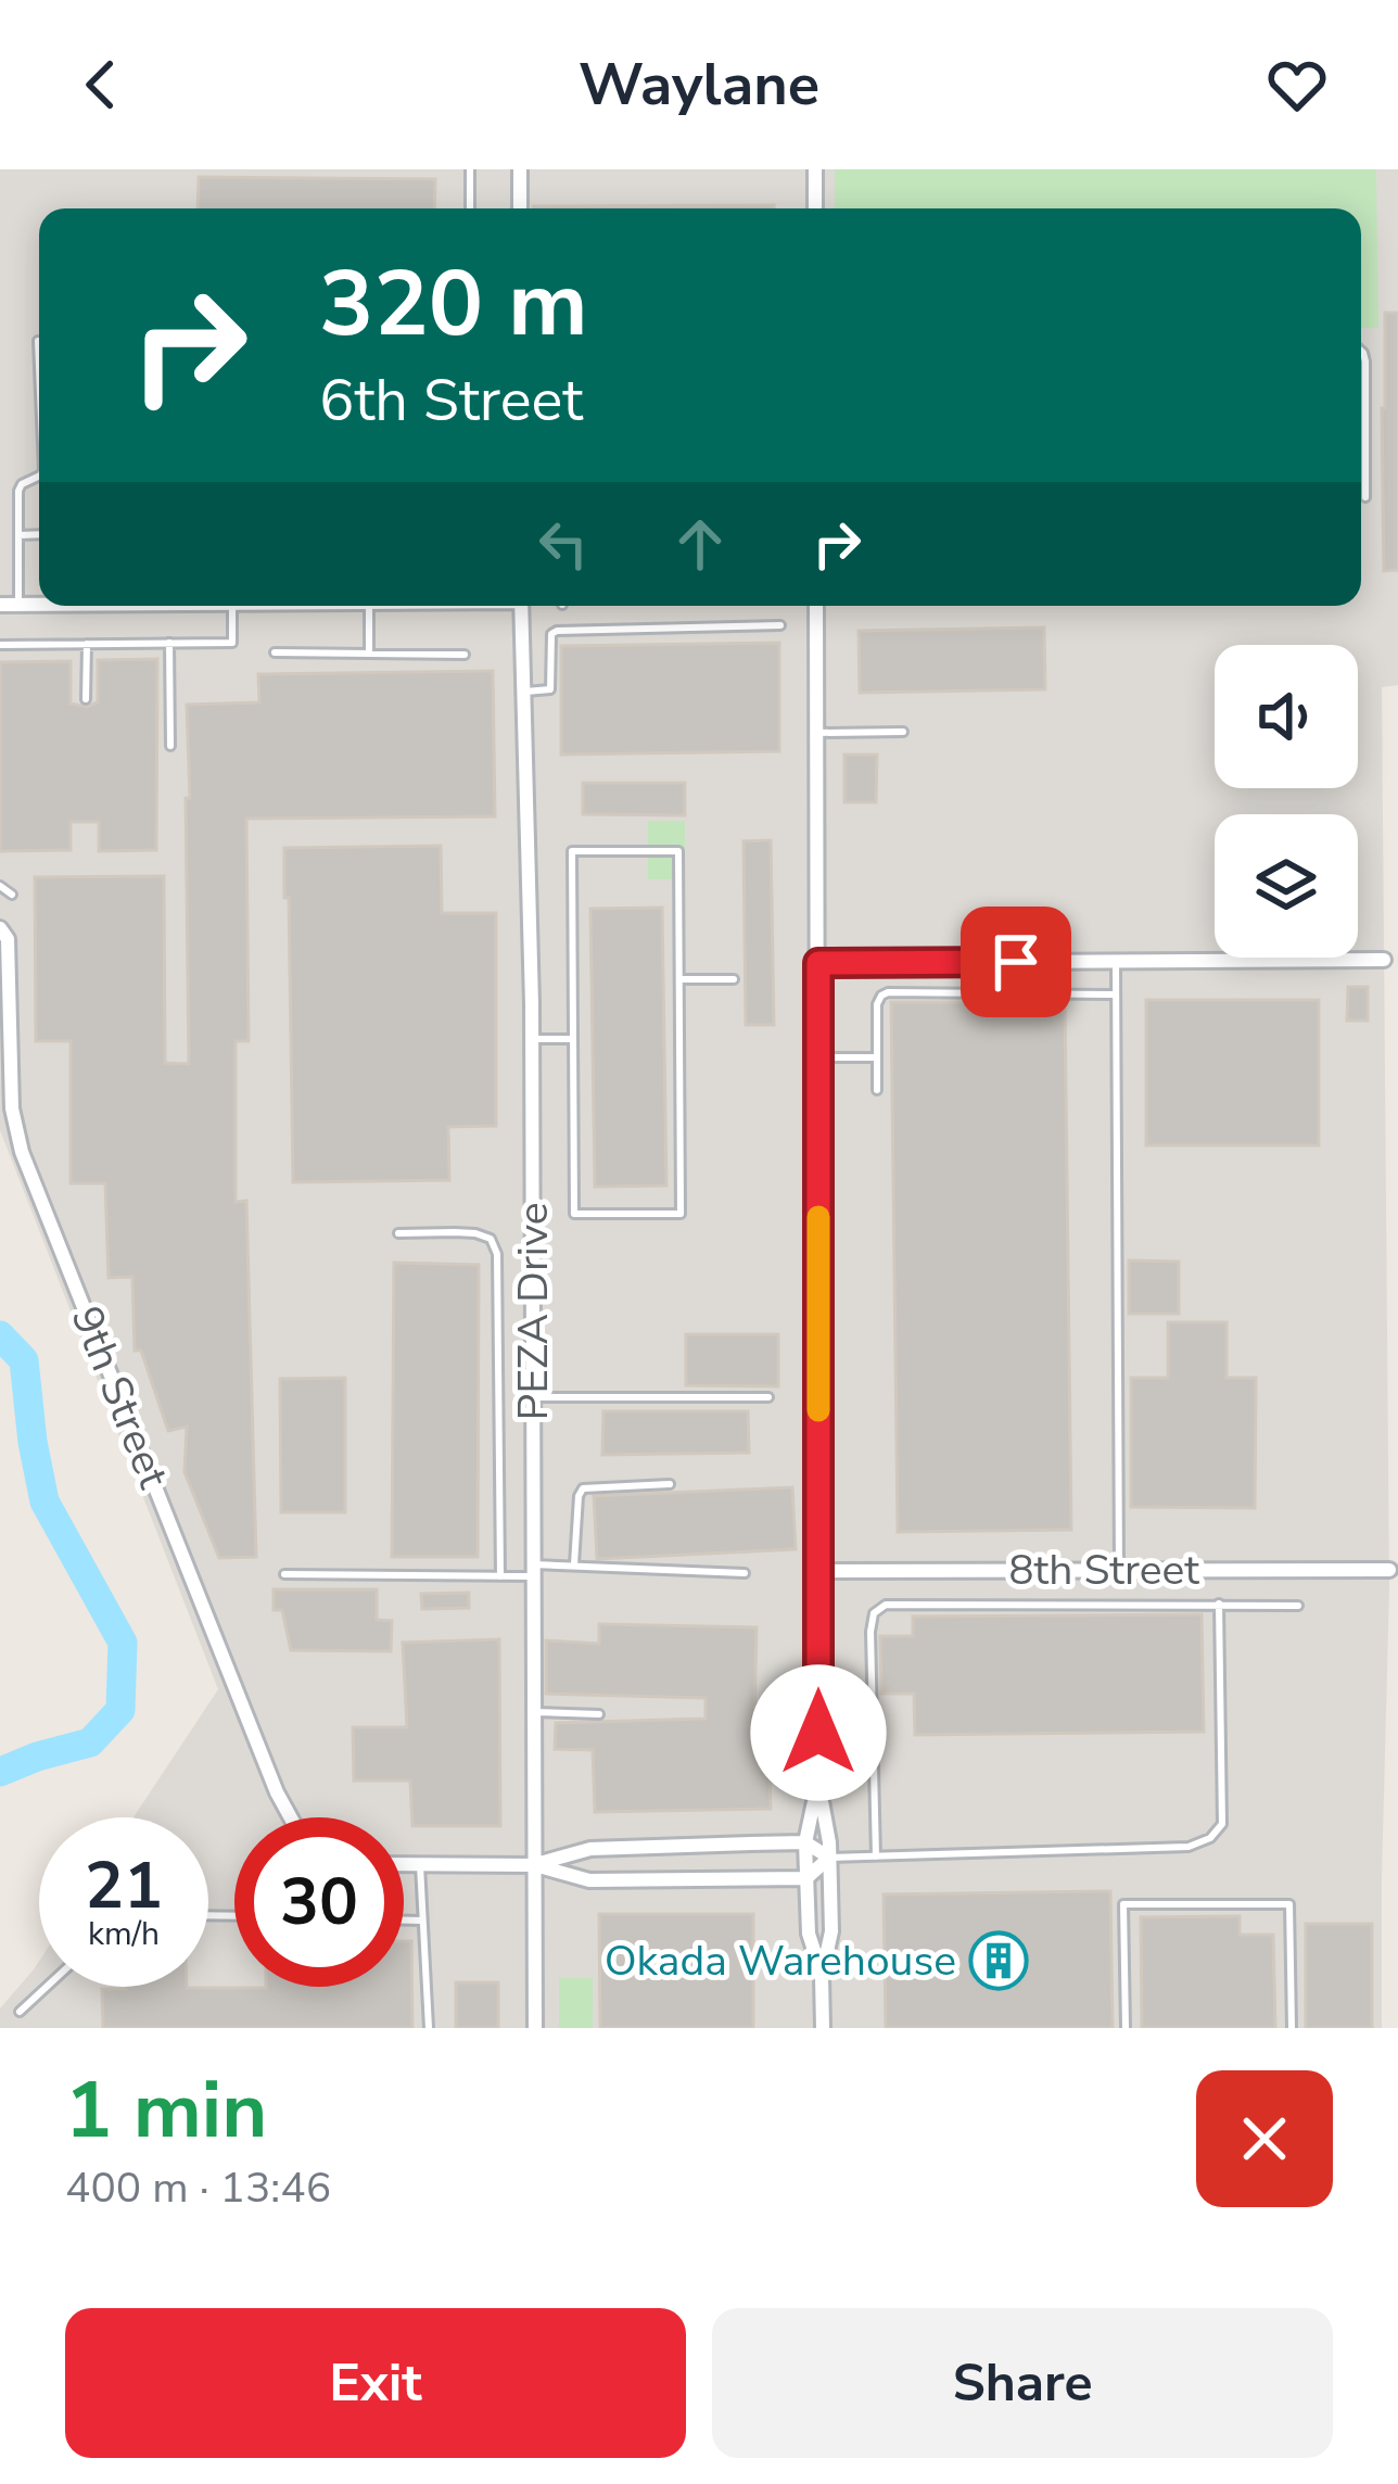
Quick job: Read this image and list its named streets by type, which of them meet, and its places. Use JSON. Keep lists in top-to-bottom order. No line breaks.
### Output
{"streets":{"street":["PEZA Drive","9th Street","8th Street"]},"places":{"building":["Okada Warehouse"]},"page":{"header":"Waylane","turn":["320 m","6th Street"],"speed":"21 km/h","limit":"30","heading":["1 min","400 m · 13:46"],"buttons":["Exit","Share"]}}
